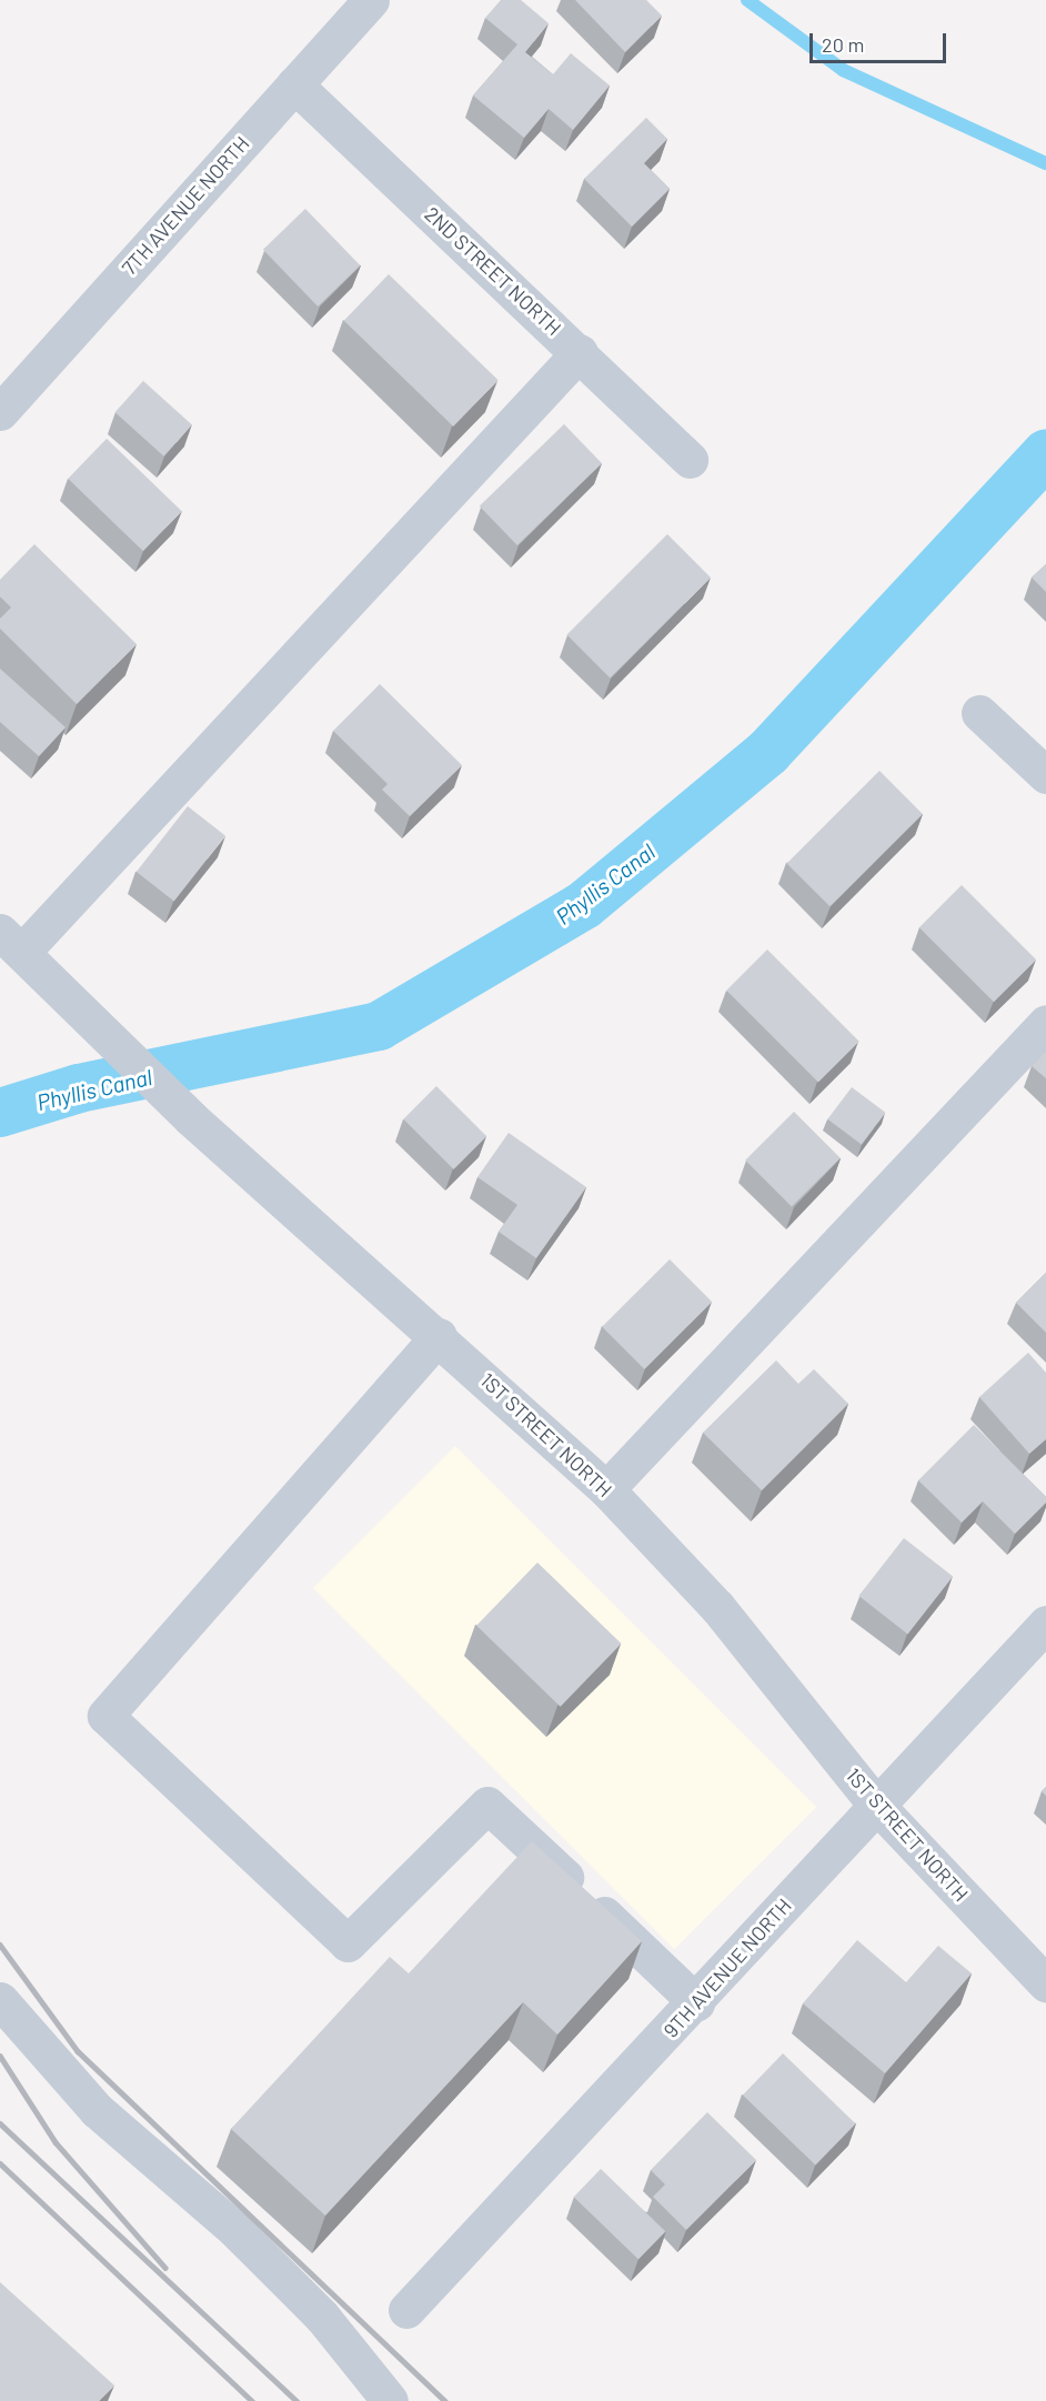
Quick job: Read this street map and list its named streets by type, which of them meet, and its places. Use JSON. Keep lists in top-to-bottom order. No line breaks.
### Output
{"streets":{"street":["7TH AVENUE NORTH","2ND STREET NORTH","1ST STREET NORTH","9TH AVENUE NORTH"]},"crossings":[["7TH AVENUE NORTH","2ND STREET NORTH"],["1ST STREET NORTH","9TH AVENUE NORTH"]],"water":["Phyllis Canal"],"scale_bar":"20 m"}
